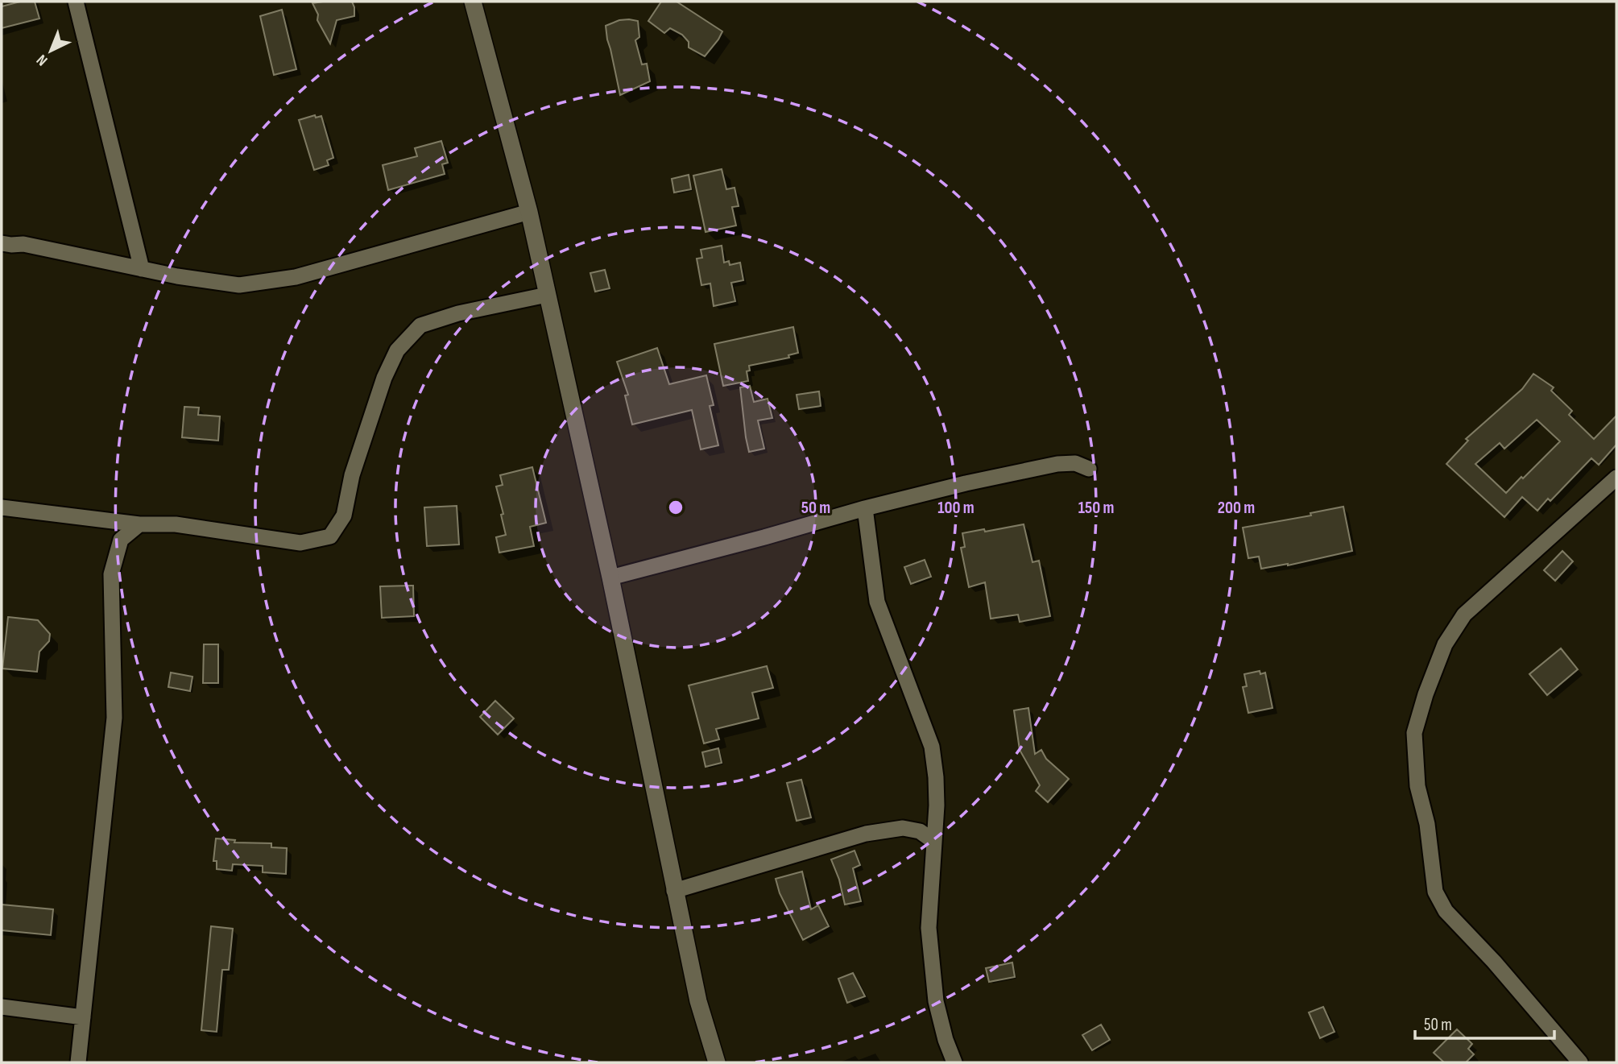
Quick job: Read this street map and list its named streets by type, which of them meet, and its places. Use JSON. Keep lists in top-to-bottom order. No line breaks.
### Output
{"scale_bar":"50 m","north":"bottom left","rings":["50 m","100 m","150 m","200 m"]}
